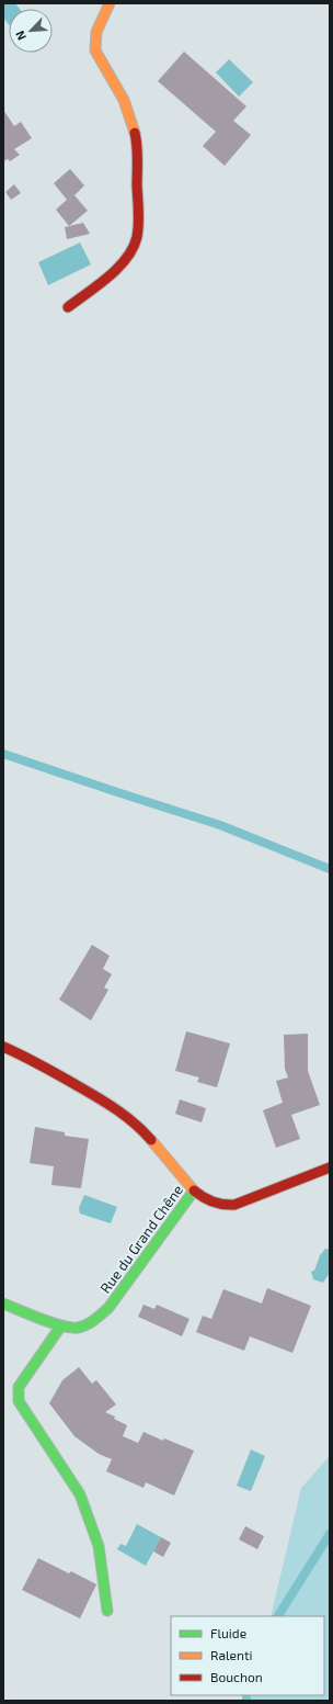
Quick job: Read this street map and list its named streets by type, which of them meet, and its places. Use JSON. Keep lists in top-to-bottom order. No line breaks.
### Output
{"streets":{"street":["Rue du Grand Chêne"]},"legend":["Fluide","Ralenti","Bouchon"],"north":"bottom left"}
